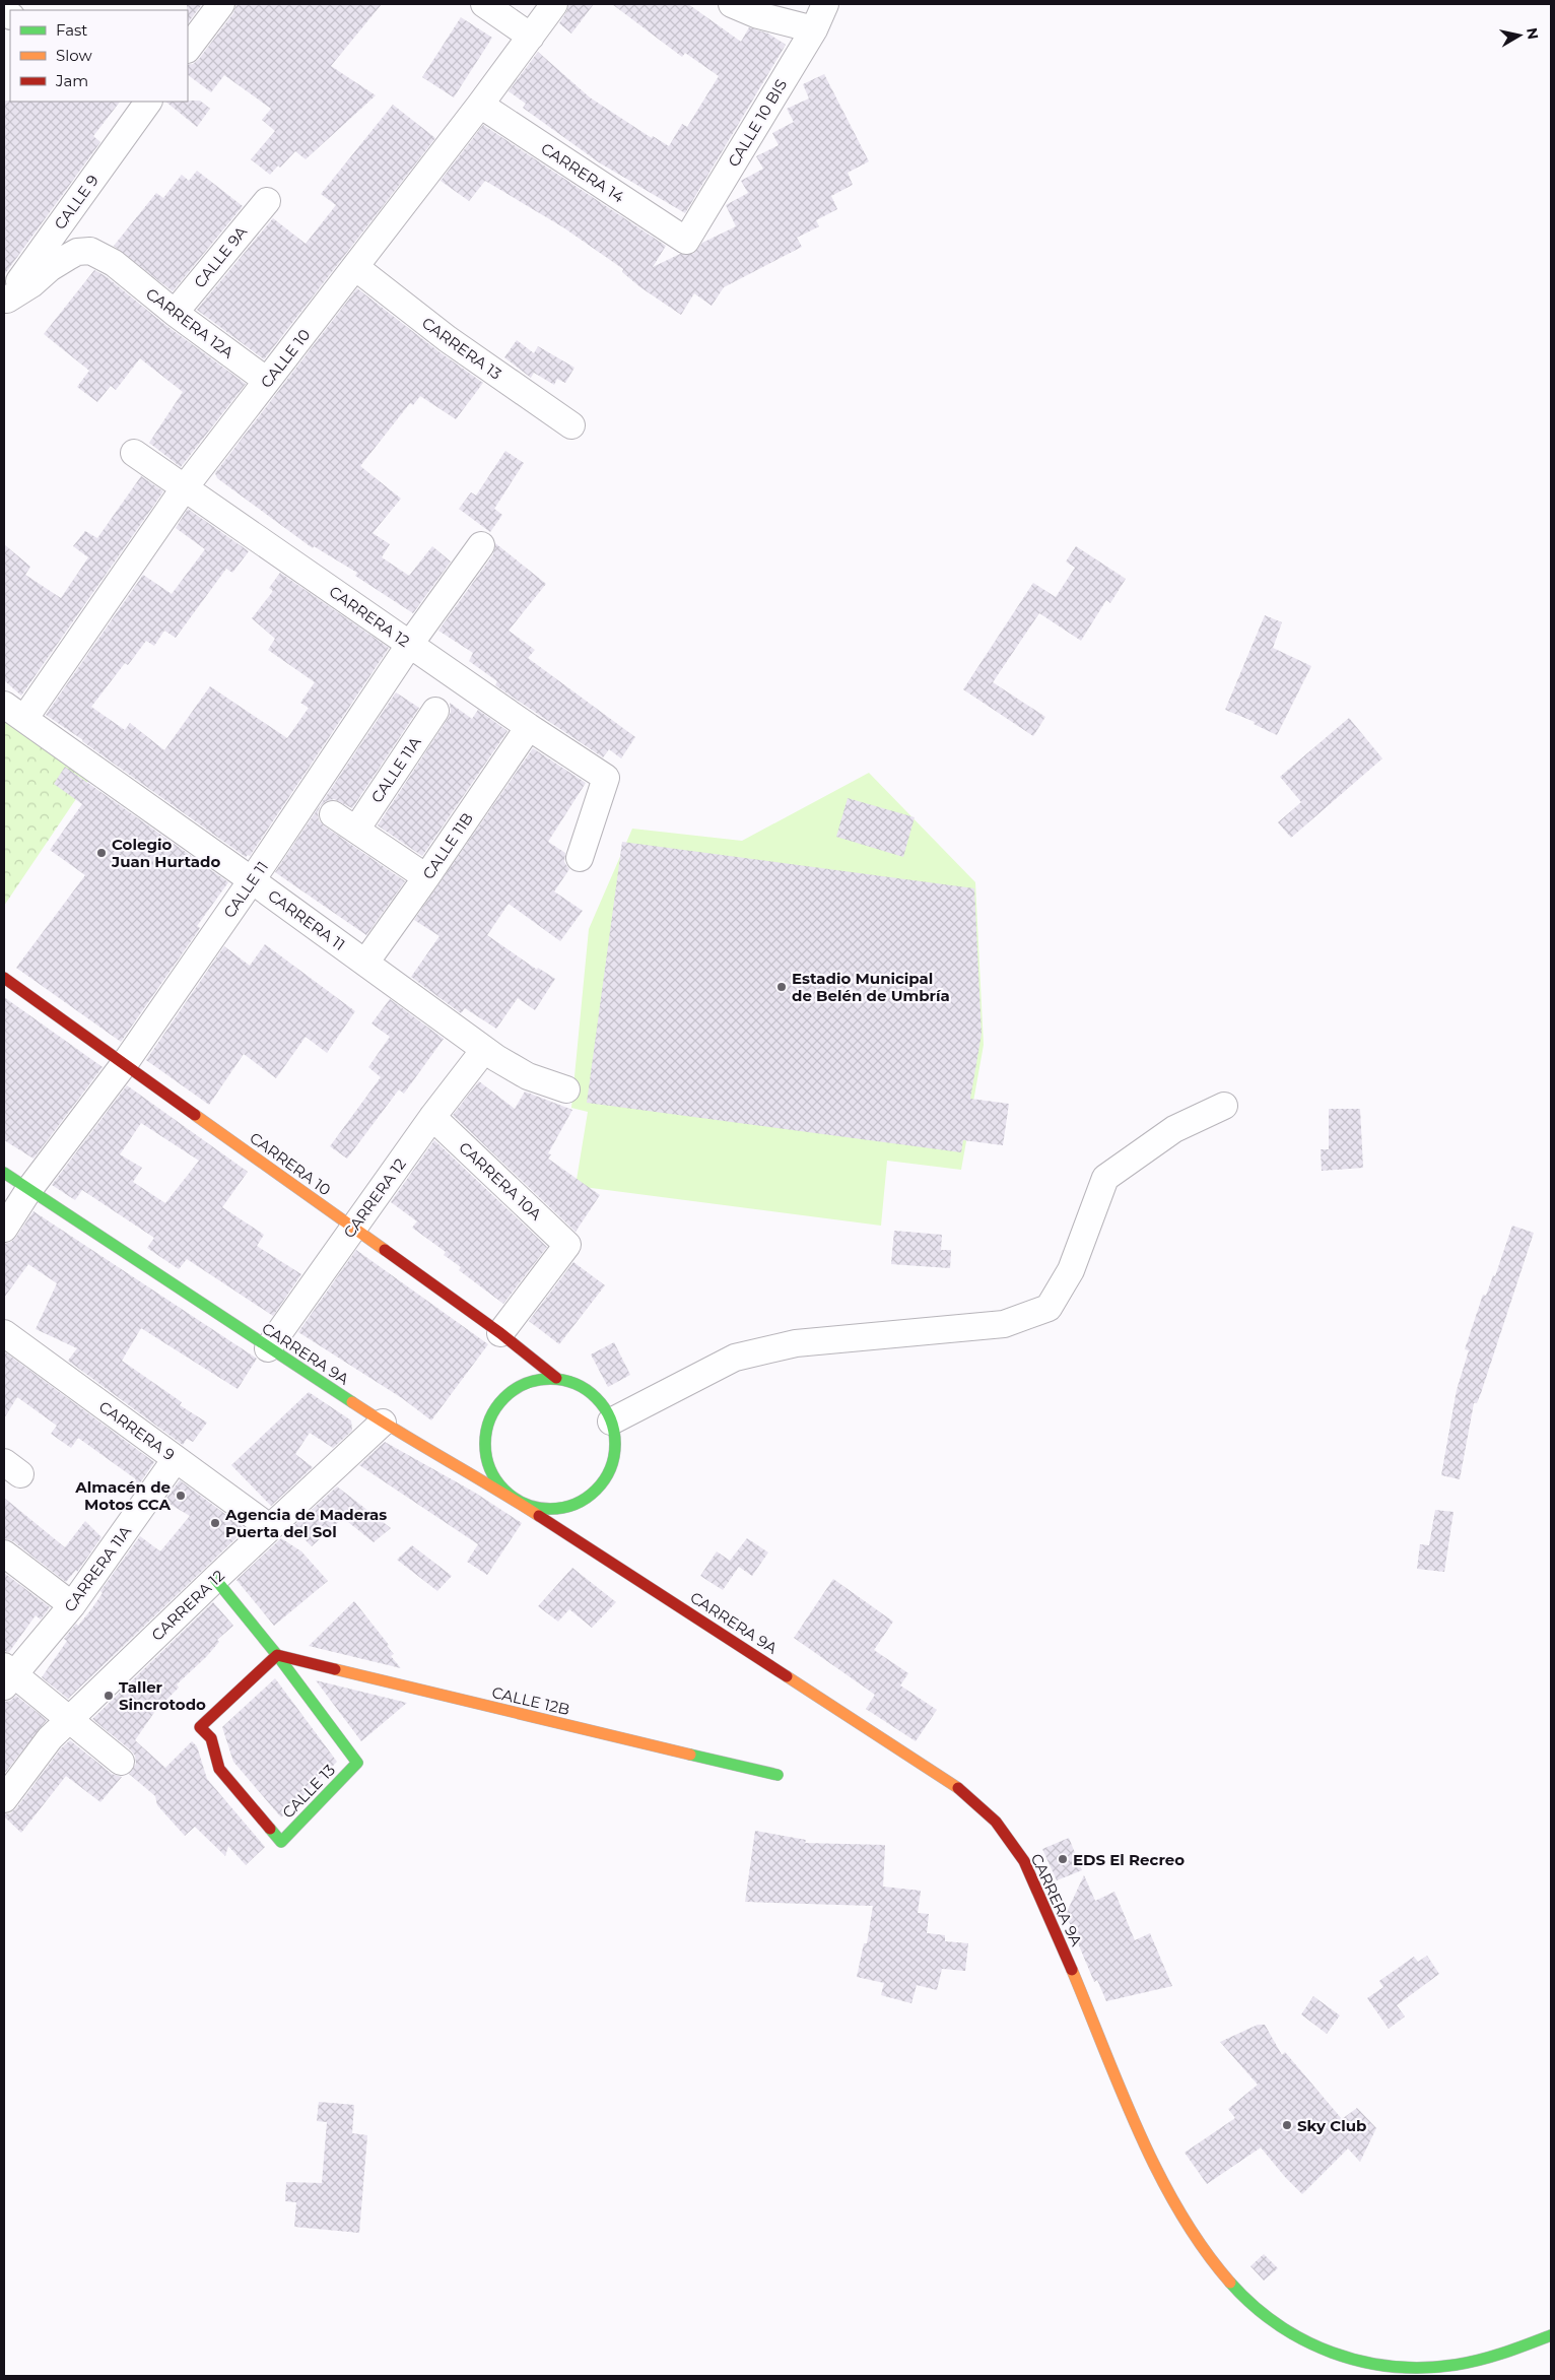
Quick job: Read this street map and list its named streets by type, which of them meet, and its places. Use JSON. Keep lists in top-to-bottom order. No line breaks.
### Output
{"streets":{"main road":["CARRERA 10","CARRERA 9A","CALLE 12B","CALLE 13"],"street":["CALLE 10 BIS","CARRERA 14","CALLE 9","CALLE 9A","CARRERA 12A","CARRERA 13","CALLE 10","CARRERA 12","CALLE 11A","CALLE 11B","CALLE 11","CARRERA 11","CARRERA 10A","CARRERA 9","CARRERA 11A"]},"crossings":[["CALLE 10 BIS","CARRERA 14"],["CARRERA 14","CALLE 10"],["CALLE 9","CARRERA 12A"],["CALLE 9A","CARRERA 12A"],["CARRERA 12A","CALLE 10"],["CARRERA 13","CALLE 10"],["CALLE 10","CARRERA 12"],["CALLE 10","CARRERA 11"],["CARRERA 12","CALLE 11B"],["CARRERA 12","CALLE 11"],["CARRERA 12","CARRERA 11"],["CARRERA 12","CARRERA 10"],["CARRERA 12","CARRERA 10A"],["CARRERA 12","CARRERA 9A"],["CARRERA 12","CARRERA 9"],["CALLE 11B","CARRERA 11"],["CALLE 11","CARRERA 11"],["CALLE 11","CARRERA 10"],["CALLE 11","CARRERA 9A"],["CARRERA 10","CARRERA 10A"],["CARRERA 10","CARRERA 9A"],["CARRERA 9","CARRERA 11A"],["CALLE 12B","CALLE 13"]],"places":["Colegio Juan Hurtado","Estadio Municipal de Belén de Umbría","Almacén de Motos CCA","Agencia de Maderas Puerta del Sol","Taller Sincrotodo","EDS El Recreo","Sky Club"],"legend":["Fast","Slow","Jam"],"north":"right"}
